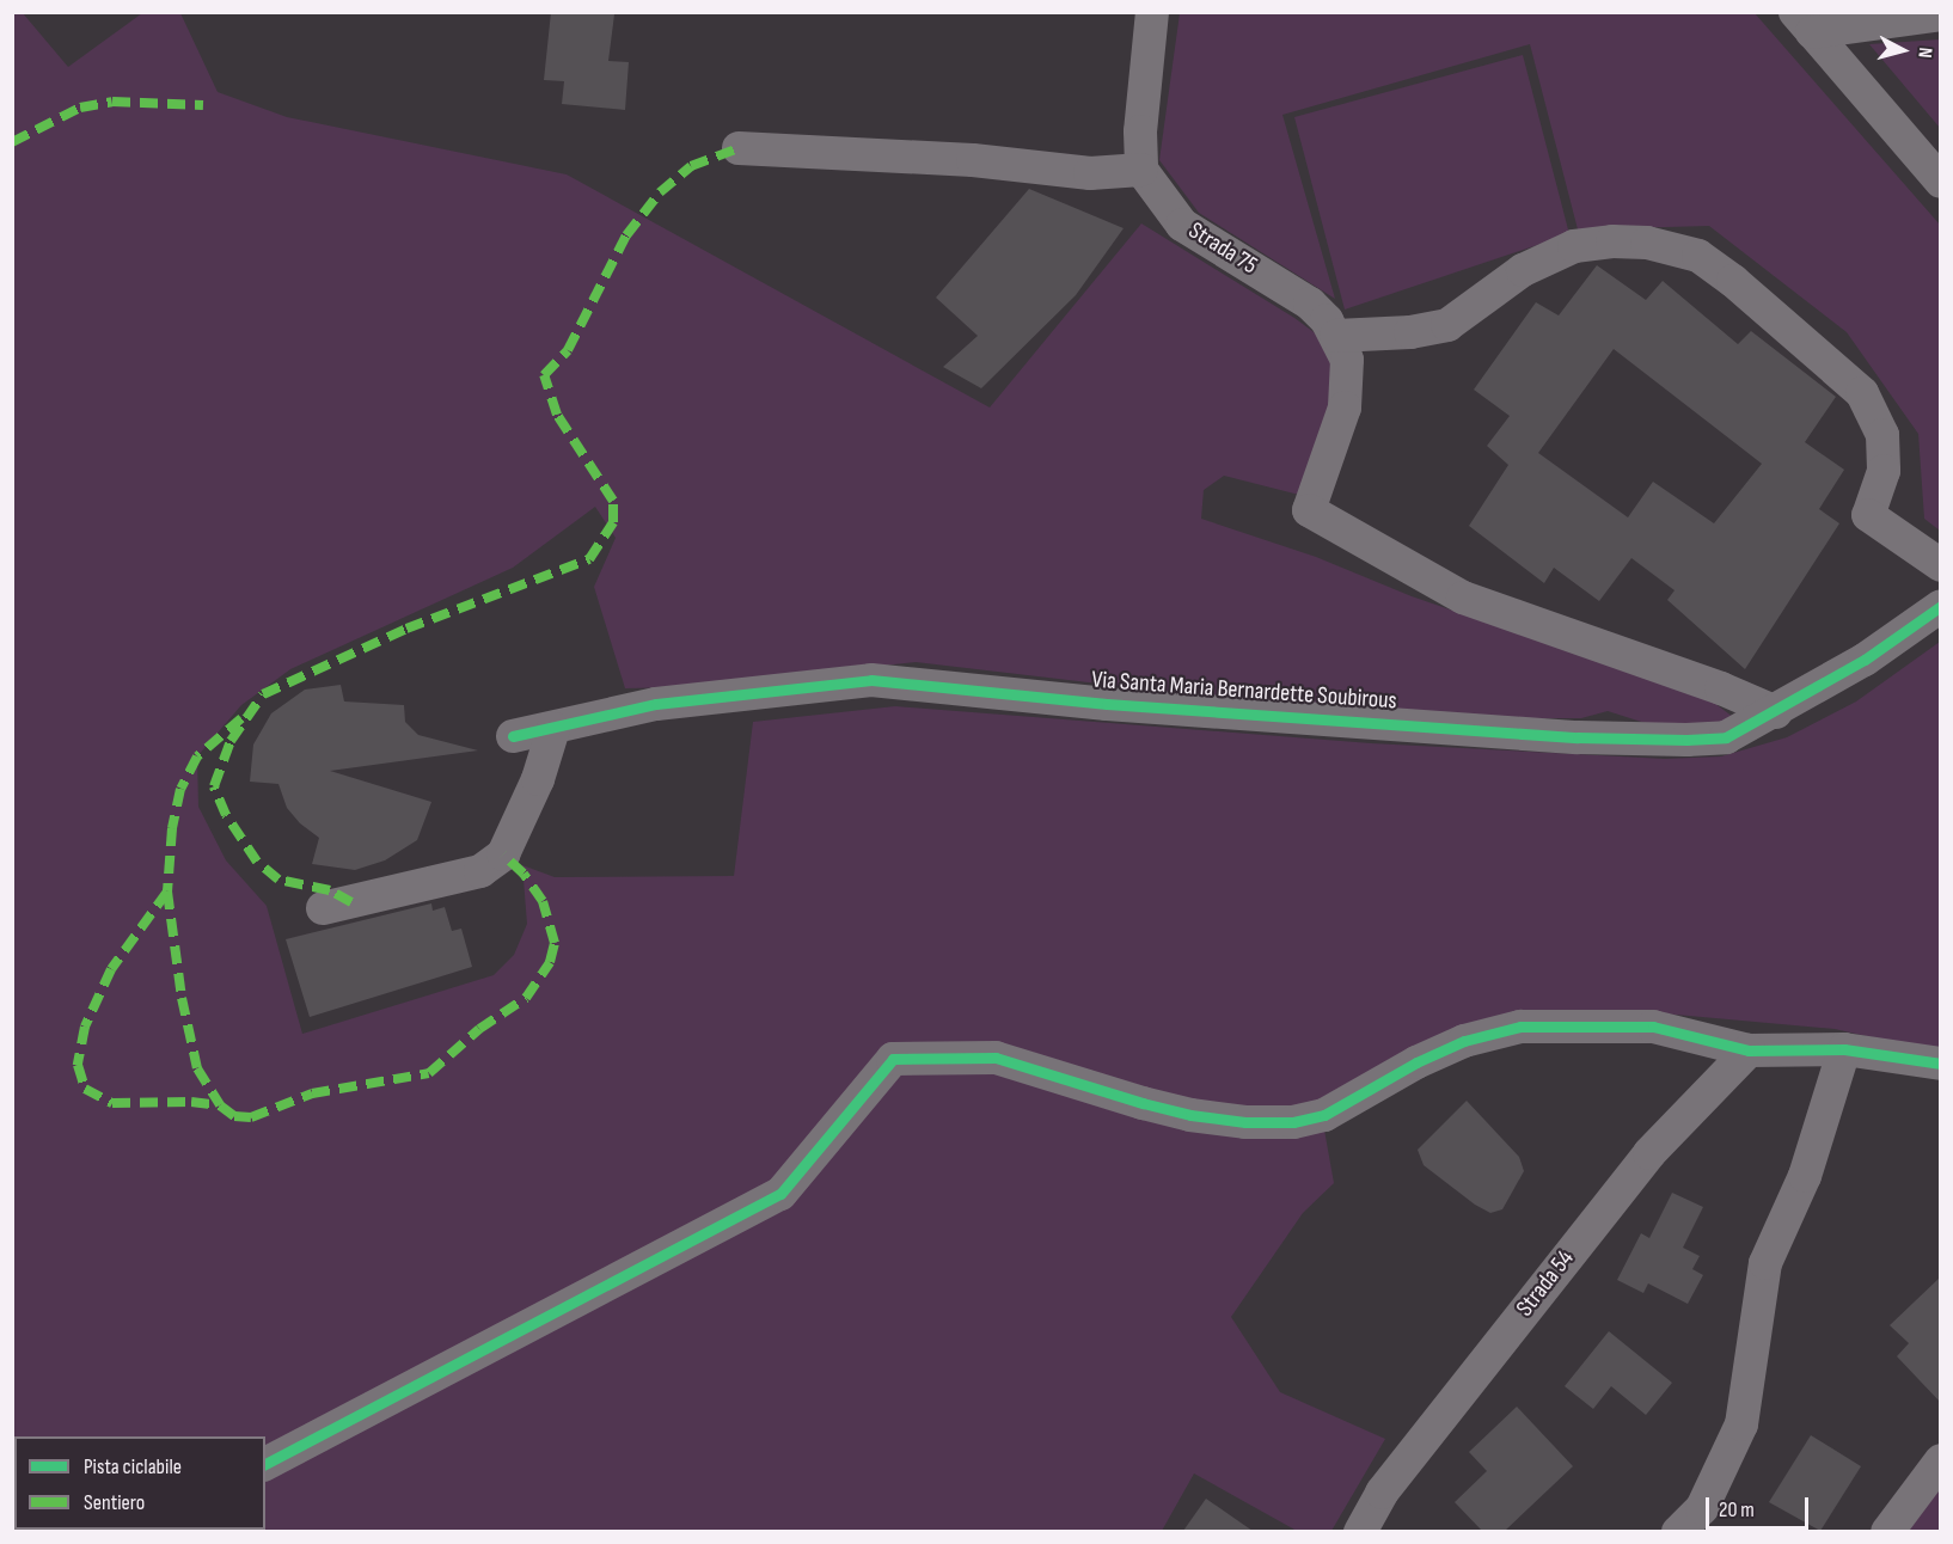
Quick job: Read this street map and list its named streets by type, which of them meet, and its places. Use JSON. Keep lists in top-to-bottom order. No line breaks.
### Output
{"streets":{"street":["Strada 75","Via Santa Maria Bernardette Soubirous","Strada 54"]},"legend":["Pista ciclabile","Sentiero"],"scale_bar":"20 m","north":"right"}
